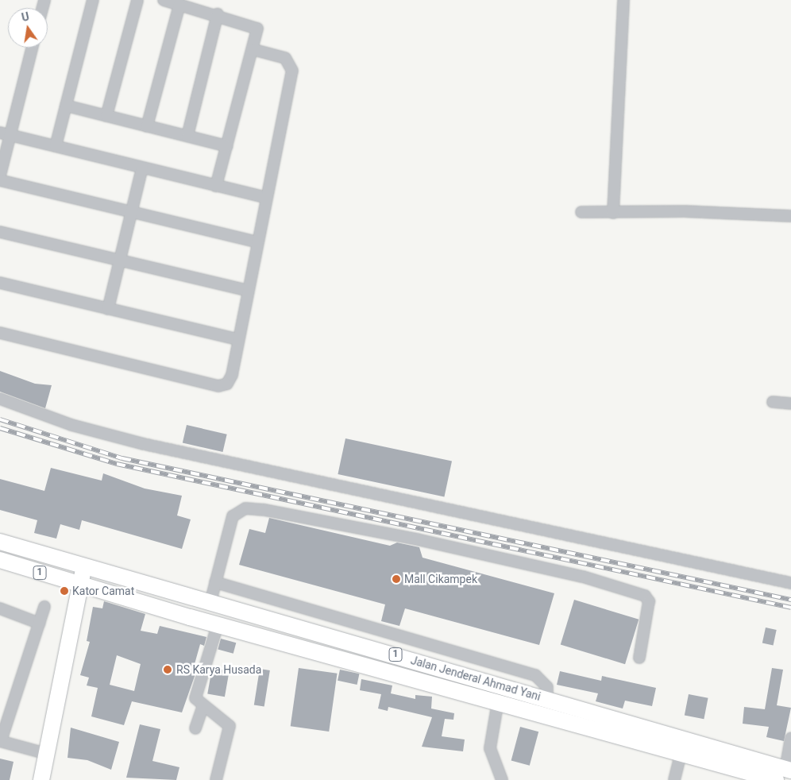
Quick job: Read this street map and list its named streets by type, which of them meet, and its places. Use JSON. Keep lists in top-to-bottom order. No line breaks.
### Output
{"streets":{"highway":["1","Jalan Jenderal Ahmad Yani"]},"places":["Mall Cikampek","Kator Camat","RS Karya Husada"],"north":"top"}
